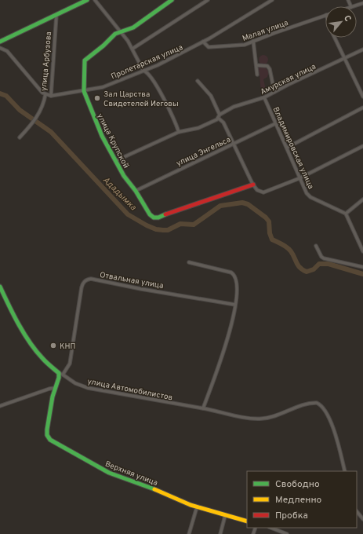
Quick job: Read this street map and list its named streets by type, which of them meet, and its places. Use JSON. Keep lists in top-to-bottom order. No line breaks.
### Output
{"streets":{"street":["Малая улица","улица Арбузова","Пролетарская улица","Амурская улица","улица Крупской","Владимировская улица","улица Энгельса","Отвальная улица","улица Автомобилистов","Верхняя улица"]},"crossings":[["Малая улица","Пролетарская улица"],["улица Арбузова","Пролетарская улица"],["Пролетарская улица","улица Крупской"],["Амурская улица","Владимировская улица"],["улица Крупской","улица Энгельса"],["Владимировская улица","улица Энгельса"],["Отвальная улица","улица Автомобилистов"],["Отвальная улица","Верхняя улица"],["улица Автомобилистов","Верхняя улица"]],"water":["Ададымка"],"places":["Зал Царства Свидетелей Иеговы","КНП"],"legend":["Свободно","Медленно","Пробка"],"north":"top right"}
